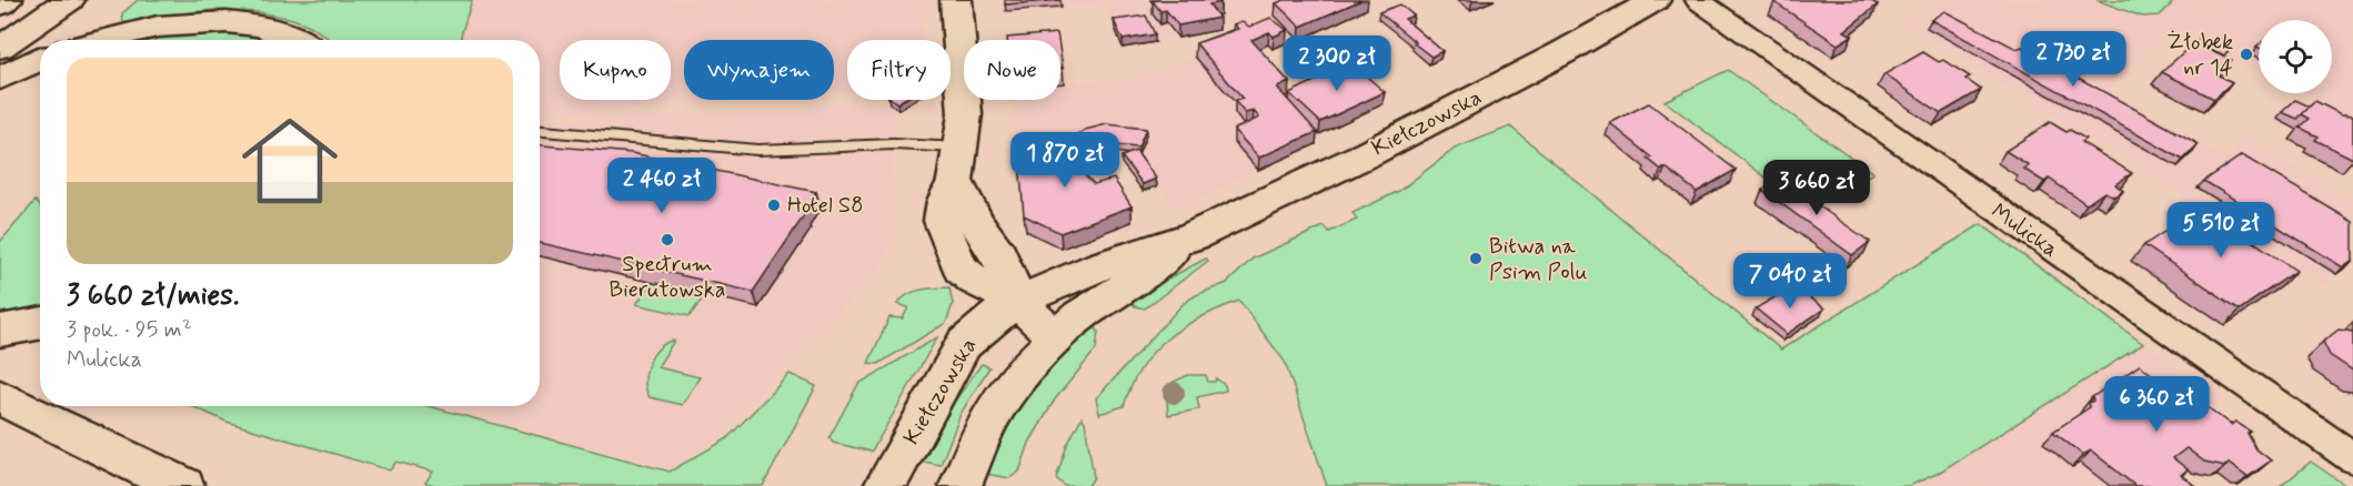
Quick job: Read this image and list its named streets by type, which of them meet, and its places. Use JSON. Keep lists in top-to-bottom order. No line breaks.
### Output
{"streets":{"street":["Kiełczowska","Mulicka"]},"places":["Żłobek nr 14","Hotel S8","Spectrum Bierutowska","Bitwa na Psim Polu"],"page":{"price":["2 730 zł","2 300 zł","1 870 zł","2 460 zł","3 660 zł","5 510 zł","7 040 zł","6 360 zł"],"chip":["Kupno","Wynajem","Filtry","Nowe"],"list":[{"name":"3 660 zł/mies.","note":"3 pok. · 95 m² · Mulicka"}]}}
